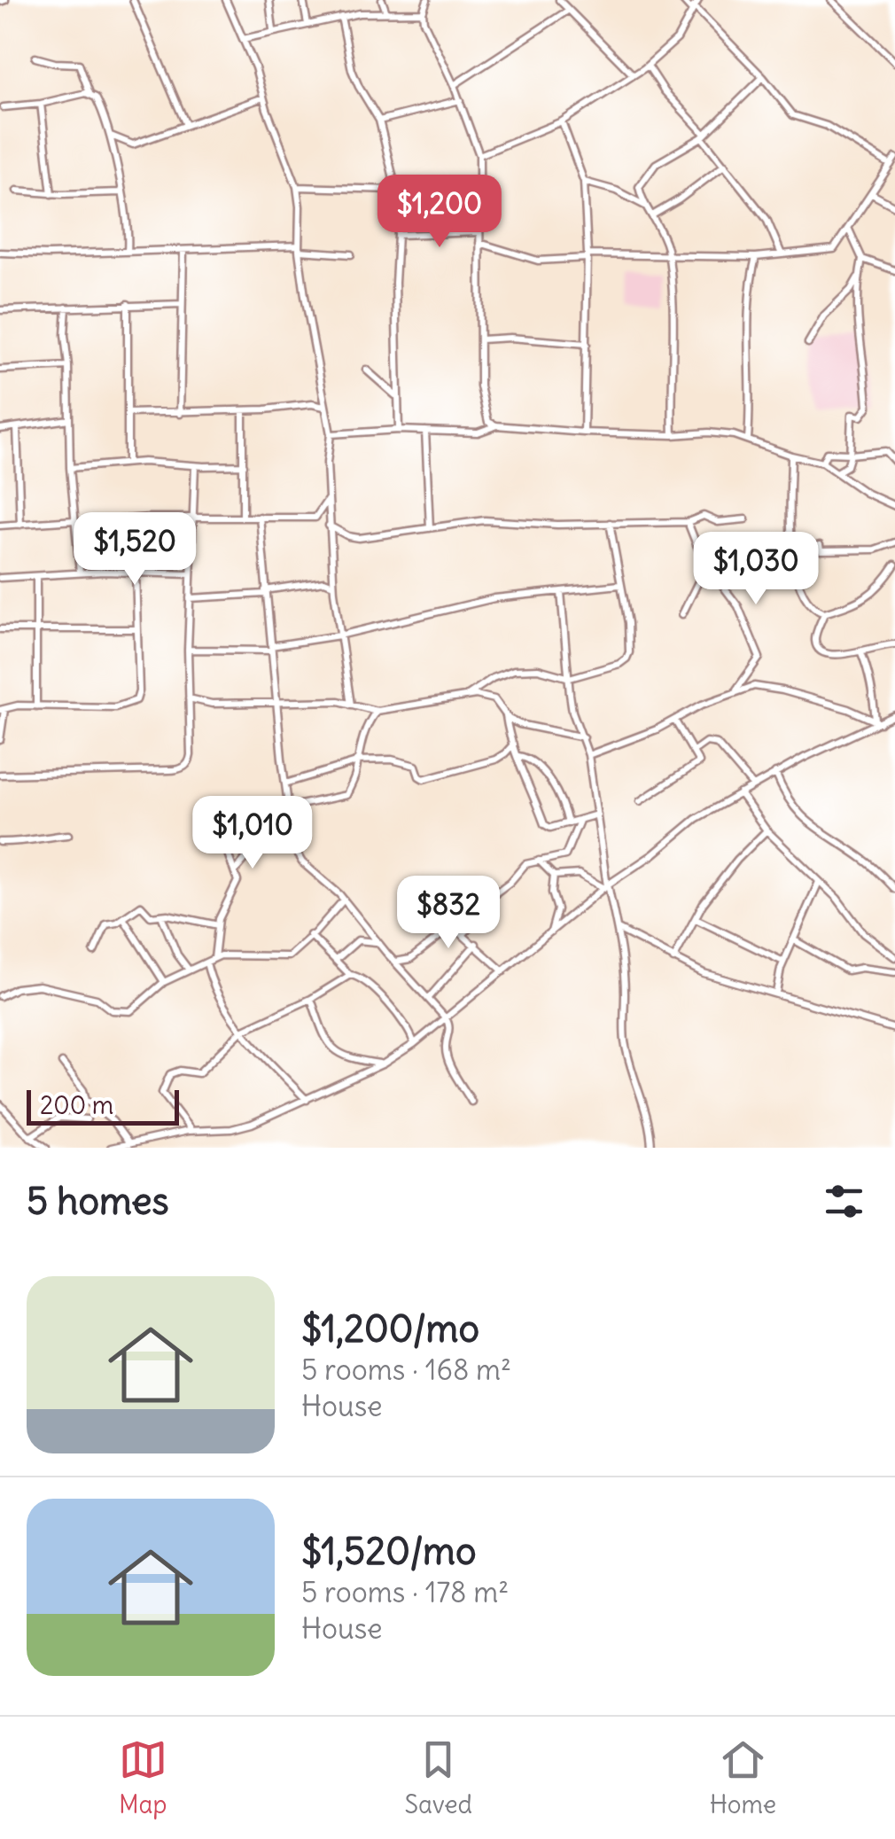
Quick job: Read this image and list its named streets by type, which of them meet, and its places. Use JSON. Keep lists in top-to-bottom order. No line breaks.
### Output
{"scale_bar":"200 m","page":{"price":["$1,200","$1,520","$1,030","$1,010","$832"],"scale":"200 m","heading":"5 homes","list":[{"name":"$1,200/mo","note":"5 rooms · 168 m² · House"},{"name":"$1,520/mo","note":"5 rooms · 178 m² · House"}],"tabs":["Map","Saved","Home"]}}
